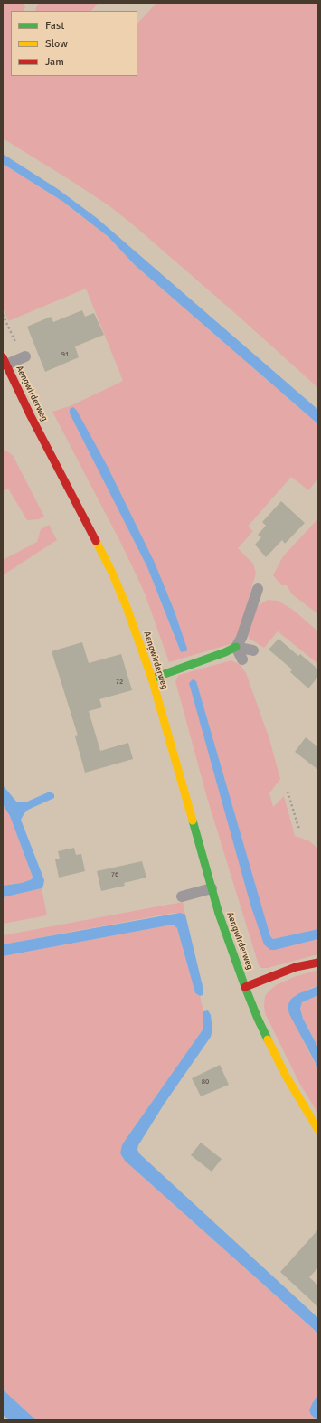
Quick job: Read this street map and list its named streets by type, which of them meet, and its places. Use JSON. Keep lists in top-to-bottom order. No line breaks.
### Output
{"streets":{"street":["Aengwirderweg"]},"house_numbers":["91","72","76","80"],"legend":["Fast","Slow","Jam"]}
